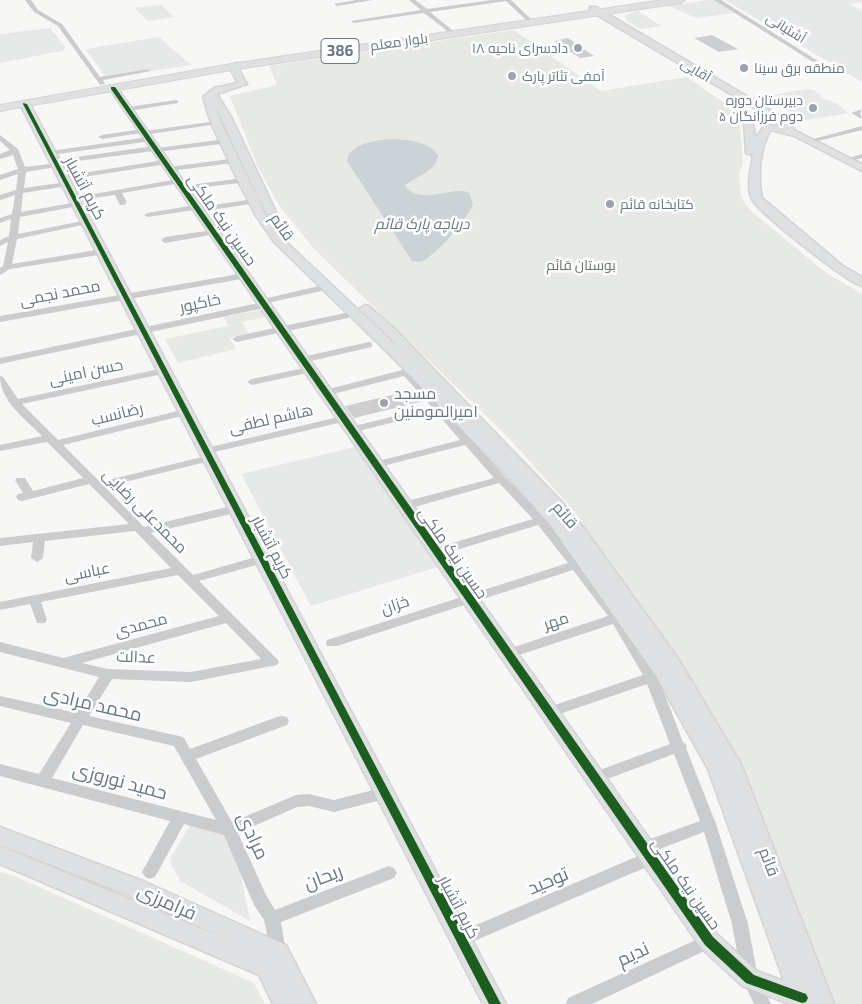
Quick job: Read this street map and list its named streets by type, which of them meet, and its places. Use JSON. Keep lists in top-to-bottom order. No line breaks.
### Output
{"streets":{"main road":["بلوار معلم","386","آقایی","کریم آتشبار","حسین نیک ملکی","قائم","فرامرزی"],"street":["آشتیانی","محمد نجمی","خاکپور","حسن امینی","رضانسب","هاشم لطفی","محمدعلی رضایی","عباسی","خزان","مهر","محمدی","عدالت","محمد مرادی","حمید نوروزی","مرادی","ریحان","توحید","ندیم"]},"crossings":[["بلوار معلم","آقایی"],["بلوار معلم","کریم آتشبار"],["بلوار معلم","حسین نیک ملکی"],["کریم آتشبار","محمد نجمی"],["کریم آتشبار","خاکپور"],["کریم آتشبار","حسن امینی"],["کریم آتشبار","رضانسب"],["کریم آتشبار","هاشم لطفی"],["کریم آتشبار","توحید"],["حسین نیک ملکی","قائم"],["حسین نیک ملکی","محمد نجمی"],["حسین نیک ملکی","خاکپور"],["حسین نیک ملکی","هاشم لطفی"],["حسین نیک ملکی","خزان"],["حسین نیک ملکی","مهر"],["حسین نیک ملکی","توحید"],["حسین نیک ملکی","ندیم"],["حسن امینی","محمدعلی رضایی"],["رضانسب","محمدعلی رضایی"],["هاشم لطفی","محمدعلی رضایی"],["محمدعلی رضایی","عباسی"],["محمدعلی رضایی","محمدی"],["محمدعلی رضایی","عدالت"],["محمدی","عدالت"],["محمد مرادی","مرادی"],["حمید نوروزی","مرادی"],["مرادی","ریحان"],["مرادی","فرامرزی"]],"water":["دریاچه پارک قائم"],"parks":["بوستان قائم"],"places":["دادسرای ناحیه ۱۸","منطقه برق سینا","آمفی تئاتر پارک","دبیرستان دوره دوم فرزانگان ۵","کتابخانه قائم","مسجد امیرالمومنین"]}
